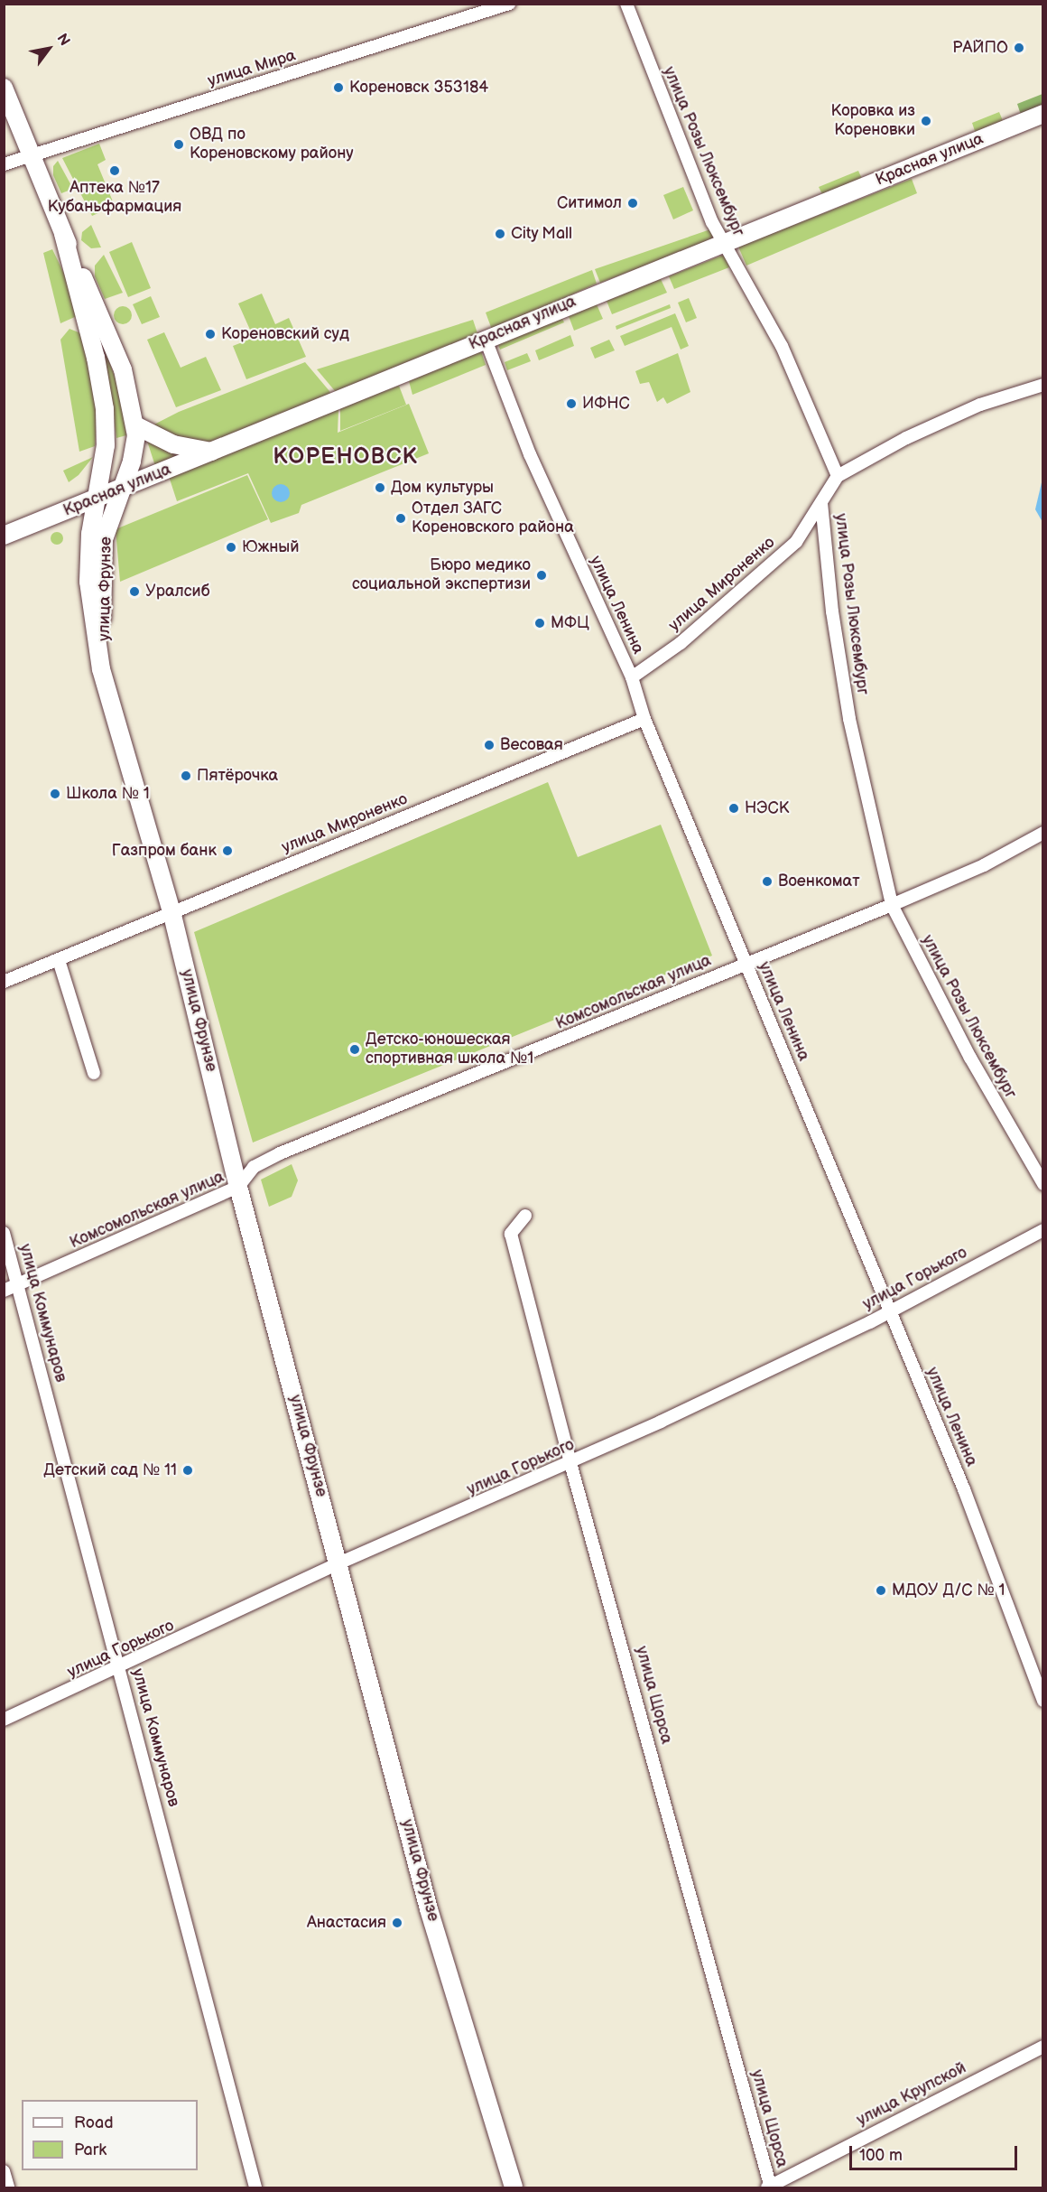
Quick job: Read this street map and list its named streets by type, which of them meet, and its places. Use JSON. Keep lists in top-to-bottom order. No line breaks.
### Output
{"streets":{"main road":["Красная улица","улица Фрунзе"],"street":["улица Мира","улица Розы Люксембург","улица Мироненко","улица Ленина","Комсомольская улица","улица Горького","улица Коммунаров","улица Щорса","улица Крупской"]},"crossings":[["улица Мира","улица Фрунзе"],["улица Розы Люксембург","Красная улица"],["улица Розы Люксембург","улица Мироненко"],["улица Розы Люксембург","Комсомольская улица"],["Красная улица","улица Фрунзе"],["Красная улица","улица Ленина"],["улица Мироненко","улица Фрунзе"],["улица Мироненко","улица Ленина"],["улица Фрунзе","Комсомольская улица"],["улица Фрунзе","улица Горького"],["улица Ленина","Комсомольская улица"],["улица Ленина","улица Горького"],["Комсомольская улица","улица Коммунаров"],["улица Горького","улица Коммунаров"],["улица Горького","улица Щорса"],["улица Щорса","улица Крупской"]],"districts":["КОРЕНОВСК"],"places":["РАЙПО","Кореновск 353184","Коровка из Кореновки","ОВД по Кореновскому району","Аптека №17 Кубаньфармация","Ситимол","City Mall","Кореновский суд","ИФНС","Дом культуры","Отдел ЗАГС Кореновского района","Южный","Бюро медико социальной экспертизи","Уралсиб","МФЦ","Весовая","Пятёрочка","Школа № 1","НЭСК","Газпром банк","Военкомат","Детско-юношеская спортивная школа №1","Детский сад № 11","МДОУ Д/С № 1","Анастасия"],"legend":["Road","Park"],"scale_bar":"100 m","north":"top right"}
